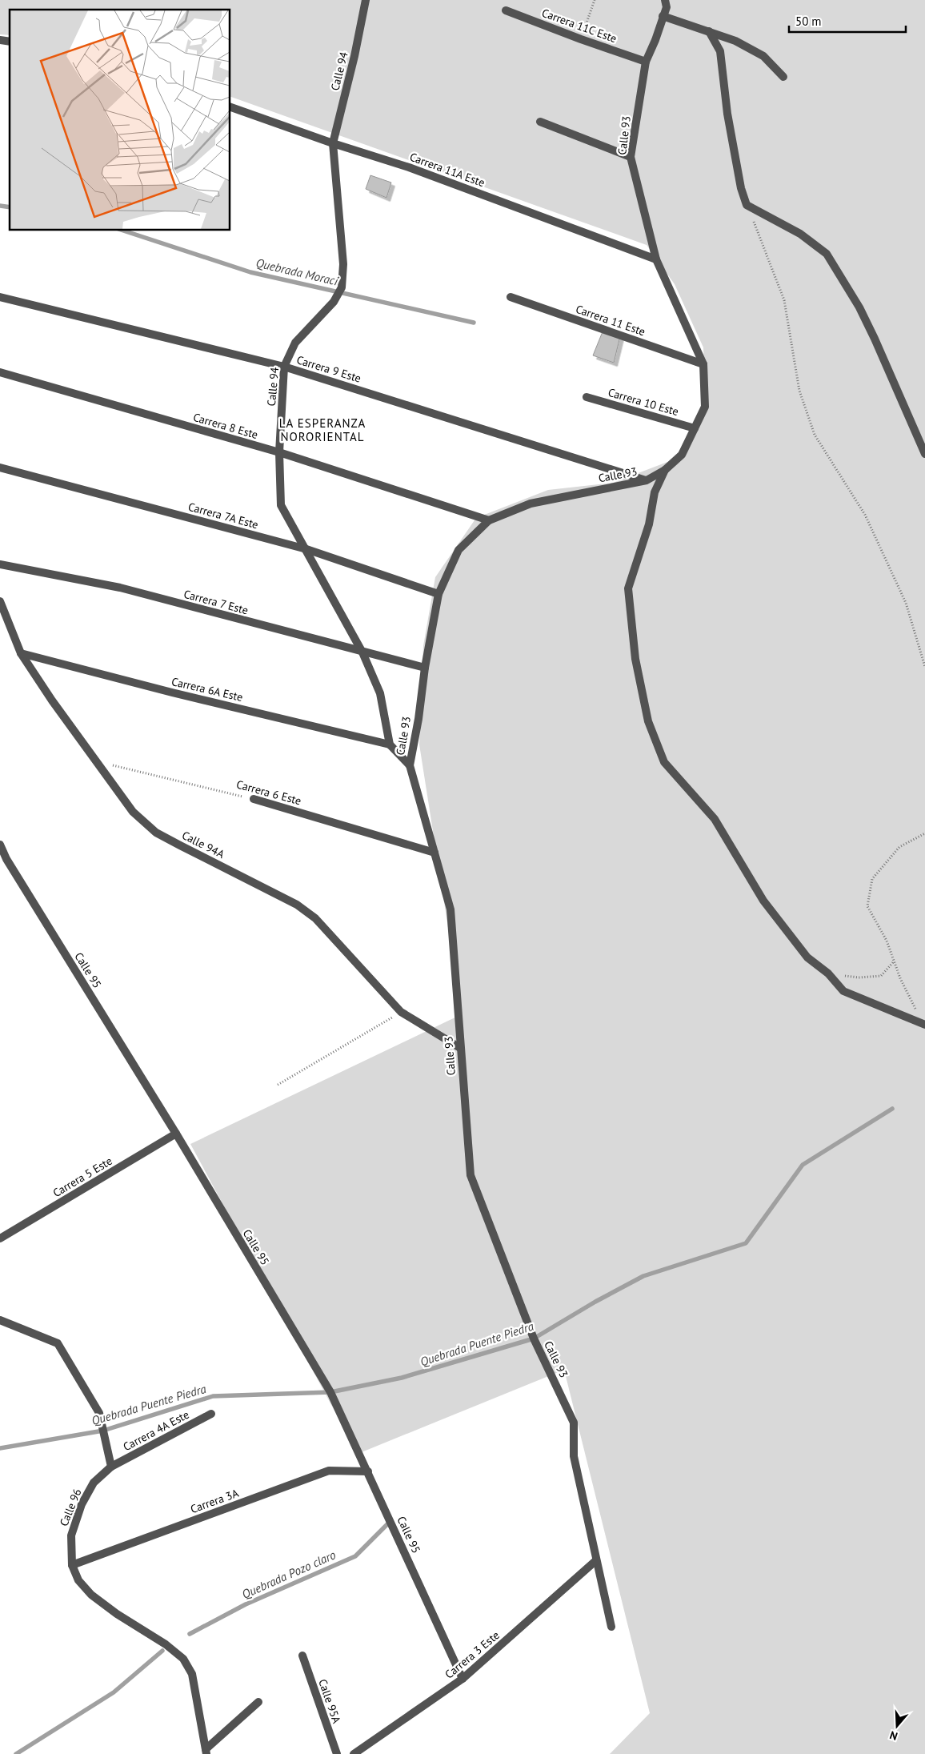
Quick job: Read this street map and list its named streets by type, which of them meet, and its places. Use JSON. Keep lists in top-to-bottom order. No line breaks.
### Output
{"streets":{"street":["Carrera 11C Este","Calle 94","Calle 93","Carrera 11A Este","Carrera 11 Este","Carrera 9 Este","Carrera 10 Este","Carrera 8 Este","Carrera 7A Este","Carrera 7 Este","Carrera 6A Este","Carrera 6 Este","Calle 94A","Calle 95","Carrera 5 Este","Carrera 4A Este","Carrera 3A","Calle 96","Carrera 3 Este","Calle 95A"]},"crossings":[["Carrera 11C Este","Calle 93"],["Calle 94","Carrera 11A Este"],["Calle 94","Carrera 9 Este"],["Calle 94","Carrera 8 Este"],["Calle 94","Carrera 7A Este"],["Calle 94","Carrera 7 Este"],["Calle 94","Carrera 6A Este"],["Calle 93","Carrera 11A Este"],["Calle 93","Carrera 11 Este"],["Calle 93","Carrera 9 Este"],["Calle 93","Carrera 10 Este"],["Calle 93","Carrera 8 Este"],["Calle 93","Carrera 7A Este"],["Calle 93","Carrera 7 Este"],["Calle 93","Carrera 6 Este"],["Calle 93","Calle 94A"],["Calle 93","Carrera 3 Este"],["Carrera 6A Este","Calle 94A"],["Carrera 6 Este","Calle 94A"],["Calle 95","Carrera 5 Este"],["Calle 95","Carrera 3A"],["Calle 95","Carrera 3 Este"],["Carrera 4A Este","Calle 96"],["Carrera 3A","Calle 96"]],"districts":["LA ESPERANZA NORORIENTAL"],"water":["Quebrada Moraci","Quebrada Puente Piedra","Quebrada Pozo claro"],"scale_bar":"50 m","north":"bottom"}
